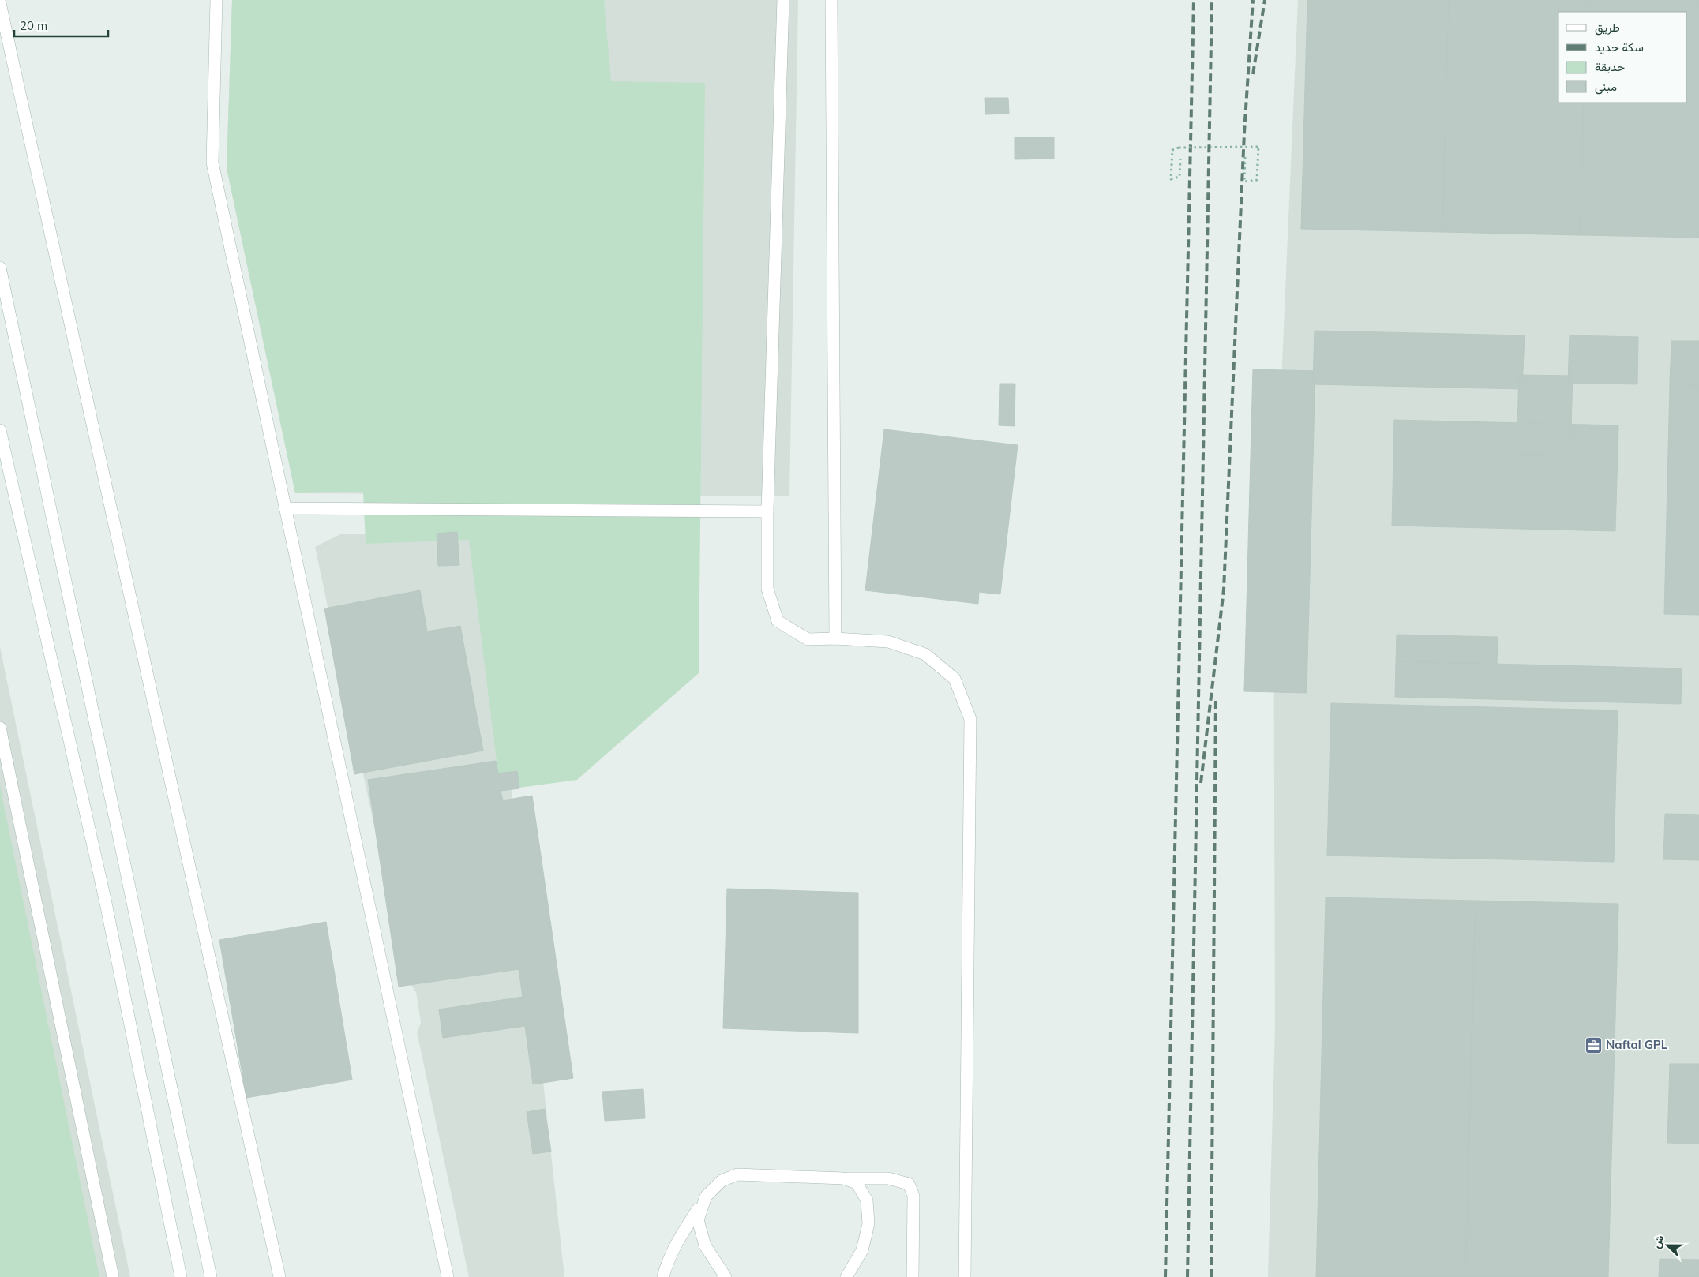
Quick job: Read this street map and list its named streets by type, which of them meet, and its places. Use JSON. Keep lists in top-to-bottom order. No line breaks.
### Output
{"places":{"office":["Naftal GPL"]},"legend":["طريق","سكة حديد","حديقة","مبنى"],"scale_bar":"20 m","north":"left"}
